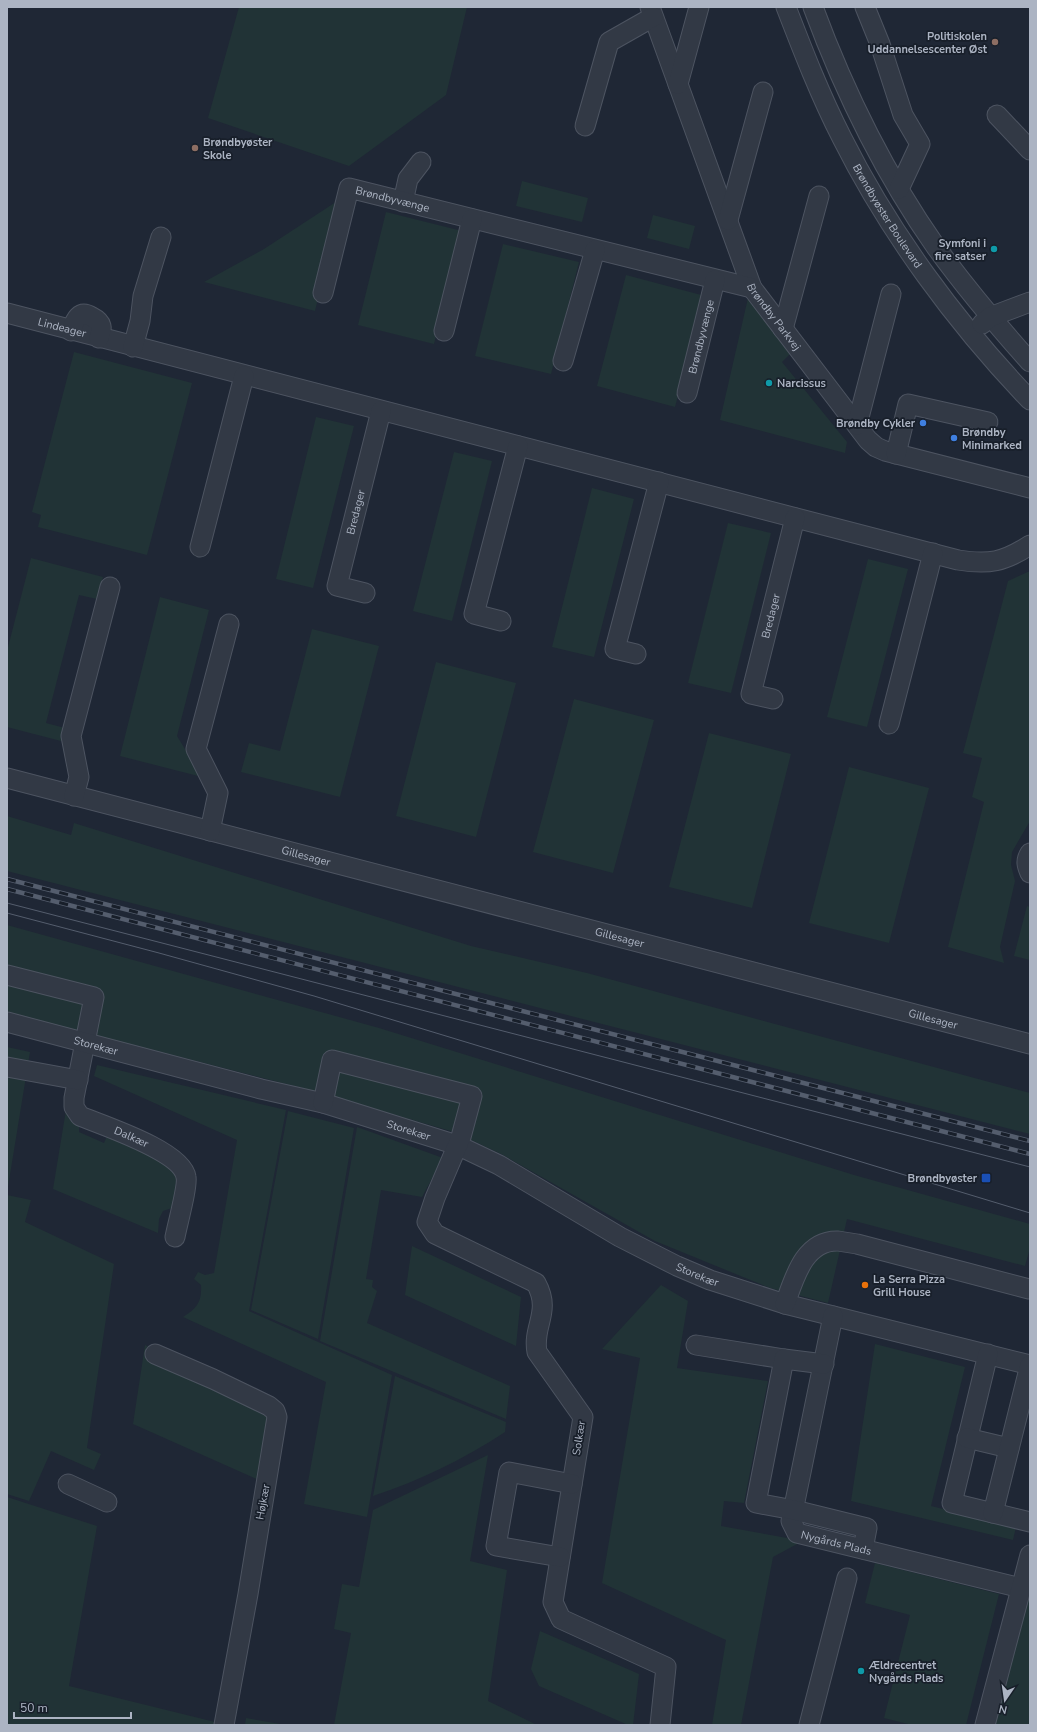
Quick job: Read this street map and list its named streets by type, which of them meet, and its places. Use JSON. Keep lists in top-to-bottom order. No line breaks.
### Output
{"streets":{"street":["Brøndbyvænge","Brøndbyøster Boulevard","Brøndby Parkvej","Lindeager","Bredager","Gillesager","Storekær","Dalkær","Solkær","Højkær","Nygårds Plads"]},"crossings":[["Brøndbyvænge","Brøndby Parkvej"],["Storekær","Dalkær"],["Storekær","Solkær"]],"places":{"other":["Politiskolen Uddannelsescenter Øst","Brøndbyøster Skole","Symfoni i fire satser","Narcissus","Brøndby Cykler","Brøndby Minimarked","La Serra Pizza Grill House","Ældrecentret Nygårds Plads"],"transit":["Brøndbyøster"]},"scale_bar":"50 m","north":"bottom"}
